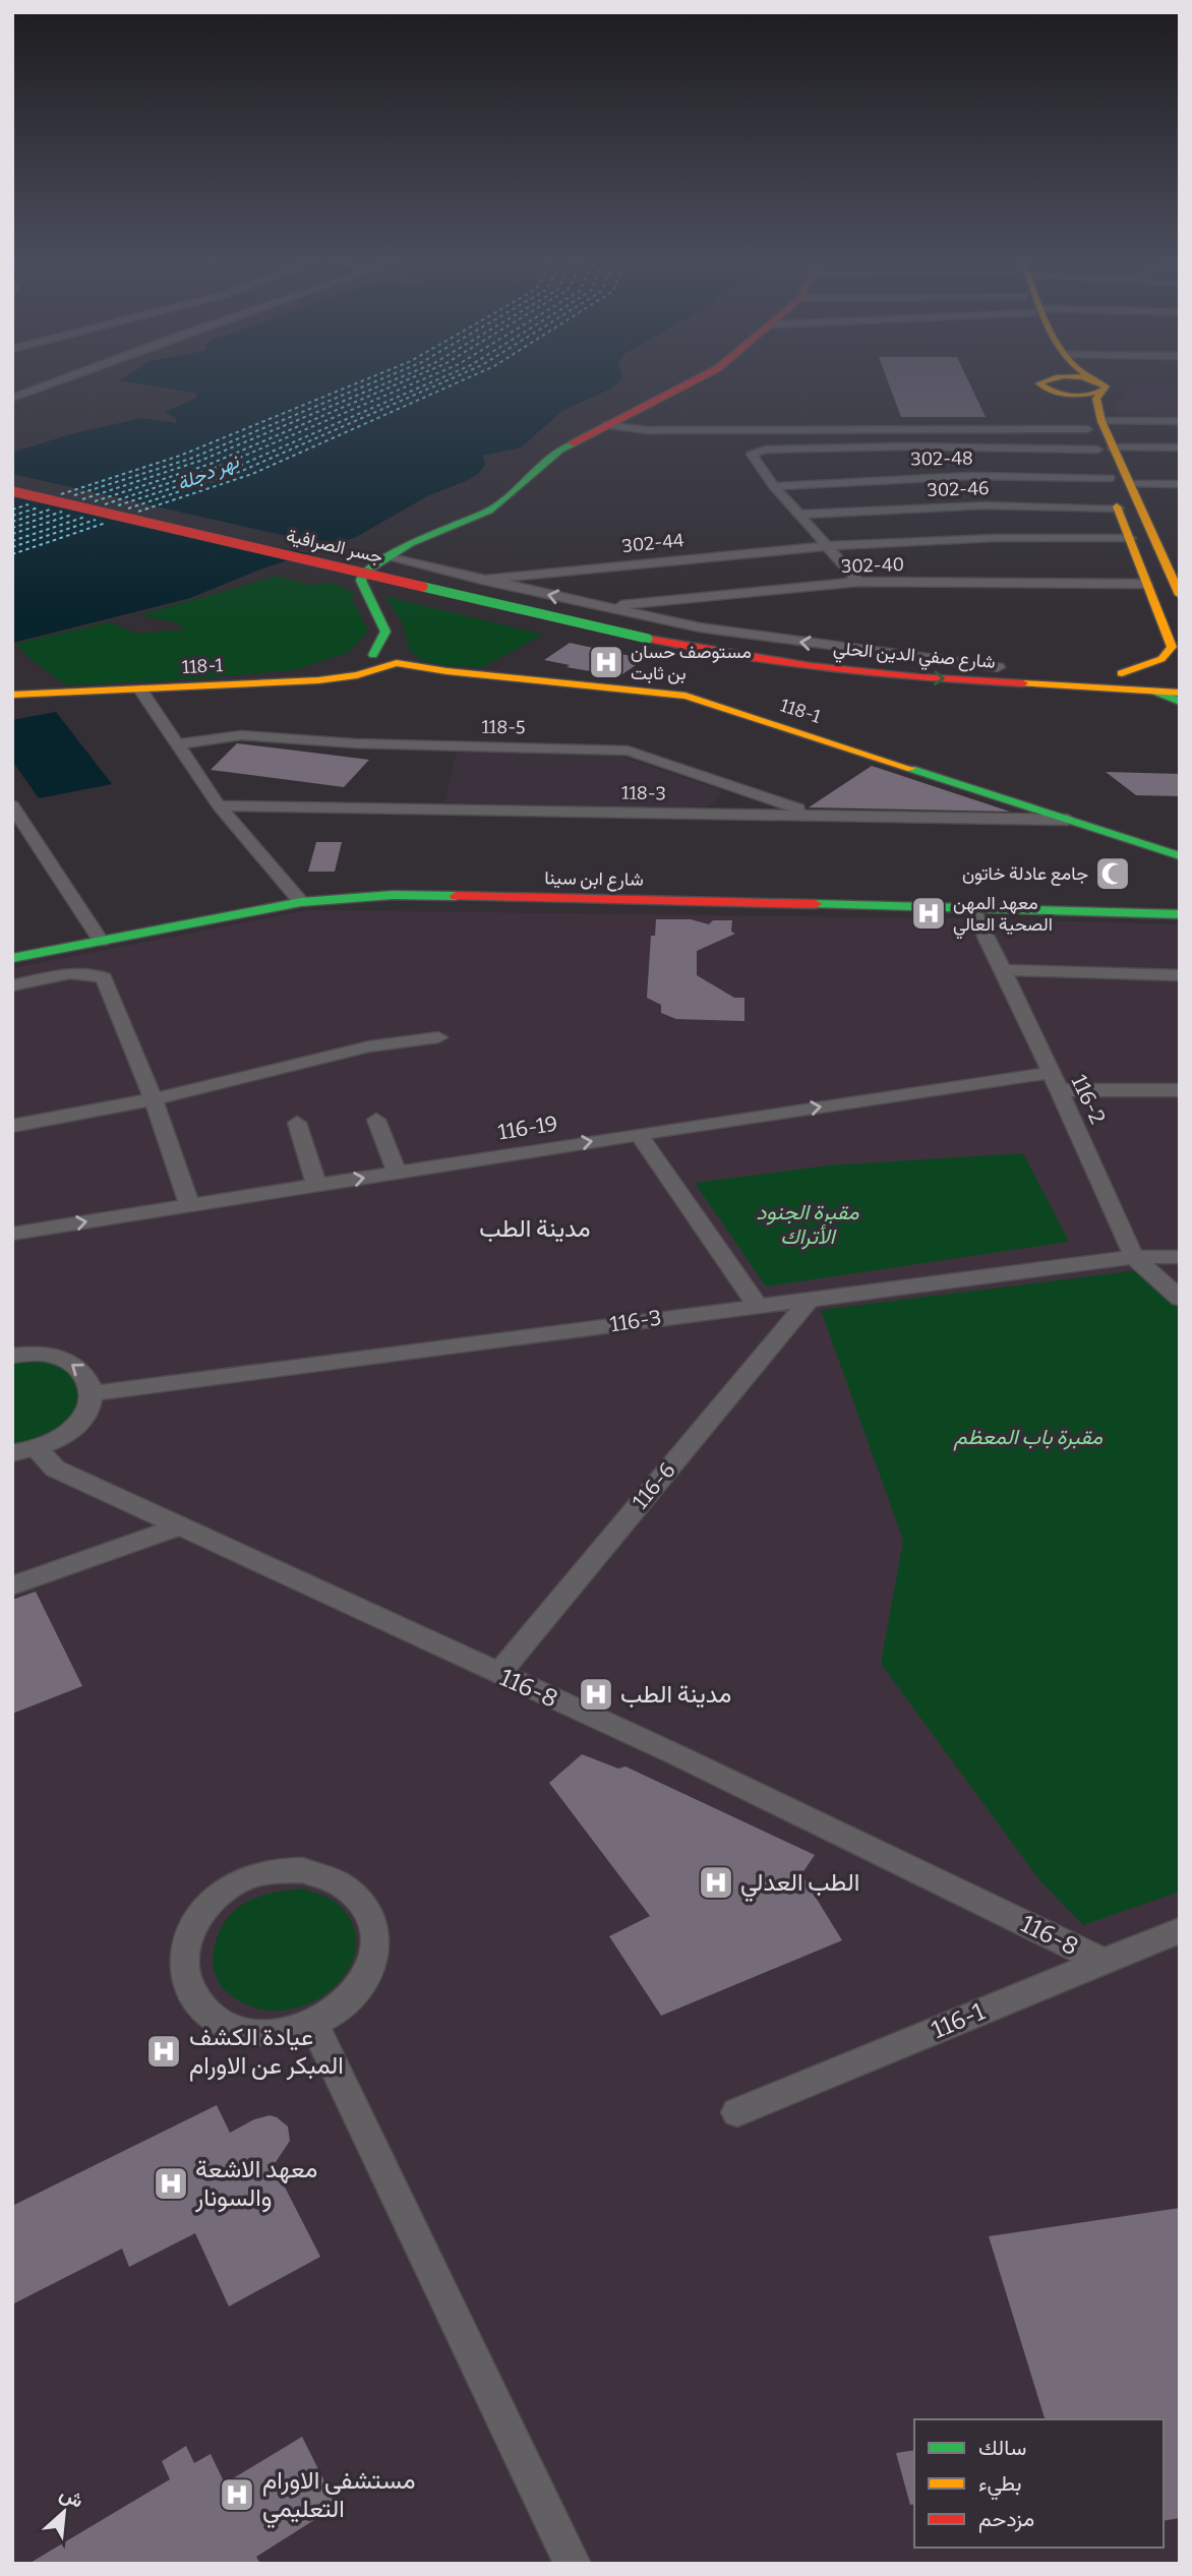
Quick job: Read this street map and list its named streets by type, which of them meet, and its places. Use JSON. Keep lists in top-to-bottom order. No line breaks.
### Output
{"streets":{"main road":["جسر الصرافية","شارع صفي الدين الحلي","118-1","شارع ابن سينا"],"street":["302-48","302-46","302-44","302-40","118-5","118-3","116-2","116-19","116-3","116-6","116-8","116-1"]},"crossings":[["302-48","302-46"],["جسر الصرافية","شارع صفي الدين الحلي"],["118-1","118-3"],["118-5","118-3"],["شارع ابن سينا","116-2"],["116-2","116-19"],["116-2","116-3"],["116-3","116-6"],["116-6","116-8"],["116-8","116-1"]],"districts":["مدينة الطب"],"water":["نهر دجلة"],"parks":["مقبرة الجنود الأتراك","مقبرة باب المعظم"],"places":{"hospital":["مستوصف حسان بن ثابت","معهد المهن الصحية العالي","مدينة الطب","الطب العدلي","عيادة الكشف المبكر عن الاورام","معهد الاشعة والسونار","مستشفى الاورام التعليمي"],"mosque":["جامع عادلة خاتون"]},"legend":["سالك","بطيء","مزدحم"],"north":"top right"}
